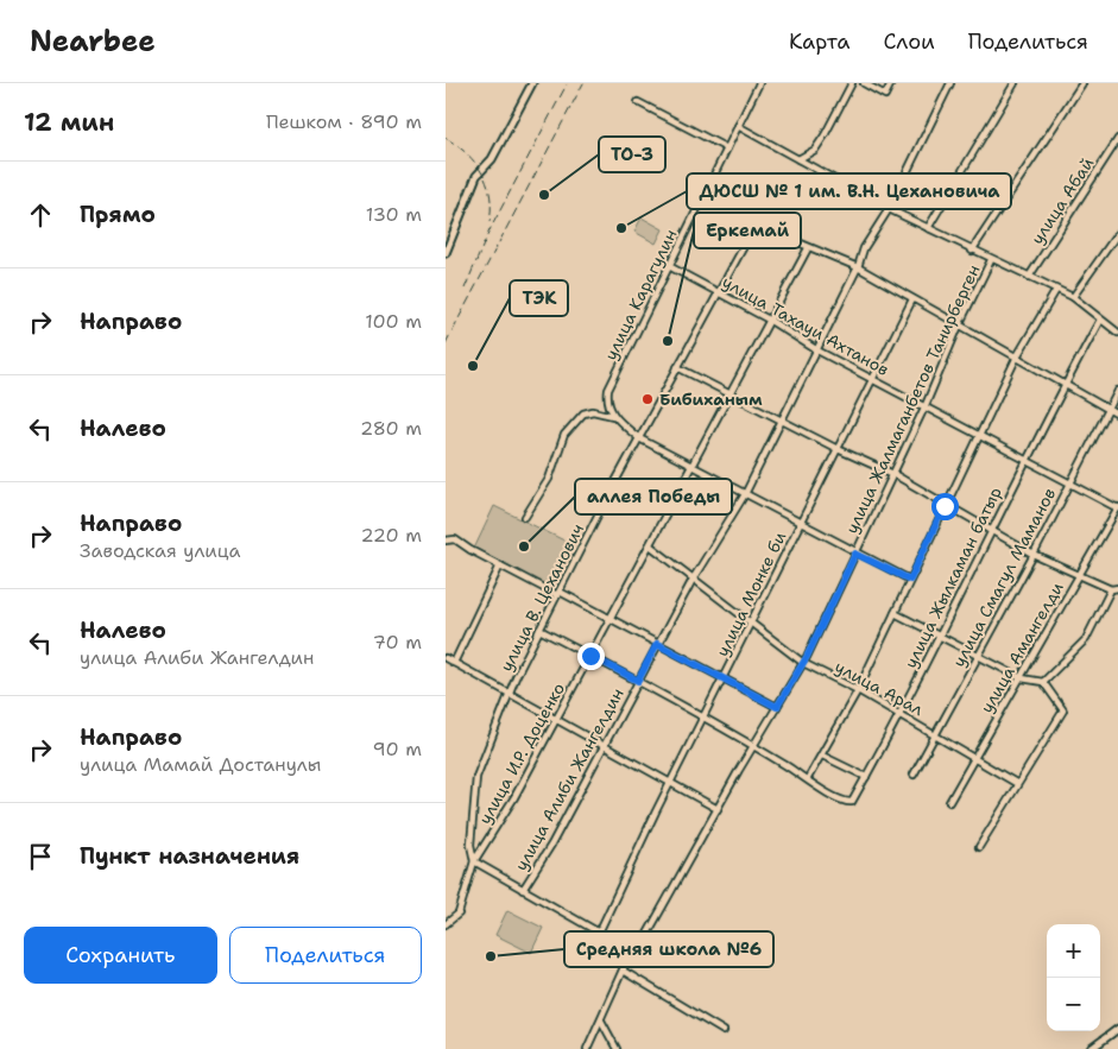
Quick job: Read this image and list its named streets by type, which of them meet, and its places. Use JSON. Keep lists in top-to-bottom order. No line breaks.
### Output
{"streets":{"street":["улица Абай","улица Карагулин","улица Тахауи Ахтанов","улица Жалмаганбетов Танирберген","улица Жылкаман батыр","улица Смагул Маманов","улица Монке би","улица В. Цеханович","улица Амангелди","улица Арал","улица И.Р. Доценко","улица Алиби Жангелдин"]},"crossings":[["улица Карагулин","улица Тахауи Ахтанов"],["улица Тахауи Ахтанов","улица Жалмаганбетов Танирберген"],["улица Тахауи Ахтанов","улица Жылкаман батыр"],["улица Тахауи Ахтанов","улица Смагул Маманов"],["улица Тахауи Ахтанов","улица Монке би"],["улица Тахауи Ахтанов","улица В. Цеханович"],["улица Тахауи Ахтанов","улица Амангелди"],["улица Тахауи Ахтанов","улица И.Р. Доценко"],["улица Тахауи Ахтанов","улица Алиби Жангелдин"],["улица Жалмаганбетов Танирберген","улица Арал"],["улица Жылкаман батыр","улица Арал"],["улица Смагул Маманов","улица Арал"],["улица Монке би","улица Арал"],["улица В. Цеханович","улица И.Р. Доценко"],["улица Амангелди","улица Арал"],["улица Арал","улица И.Р. Доценко"],["улица Арал","улица Алиби Жангелдин"]],"places":["ТО-3","ДЮСШ № 1 им. В.Н. Цехановича","Еркемай","ТЭК","Бибиханым","аллея Победы","Средняя школа №6"],"page":{"header":"Nearbee","nav":["Карта","Слои","Поделиться"],"heading":["12 мин","Пешком · 890 m"],"list":[["Прямо","130 m"],["Направо","100 m"],["Налево","280 m"],["Направо","Заводская улица","220 m"],["Налево","улица Алиби Жангелдин","70 m"],["Направо","улица Мамай Достанулы","90 m"],"Пункт назначения"],"buttons":["Сохранить","Поделиться"],"map_buttons":["+","−"]}}
